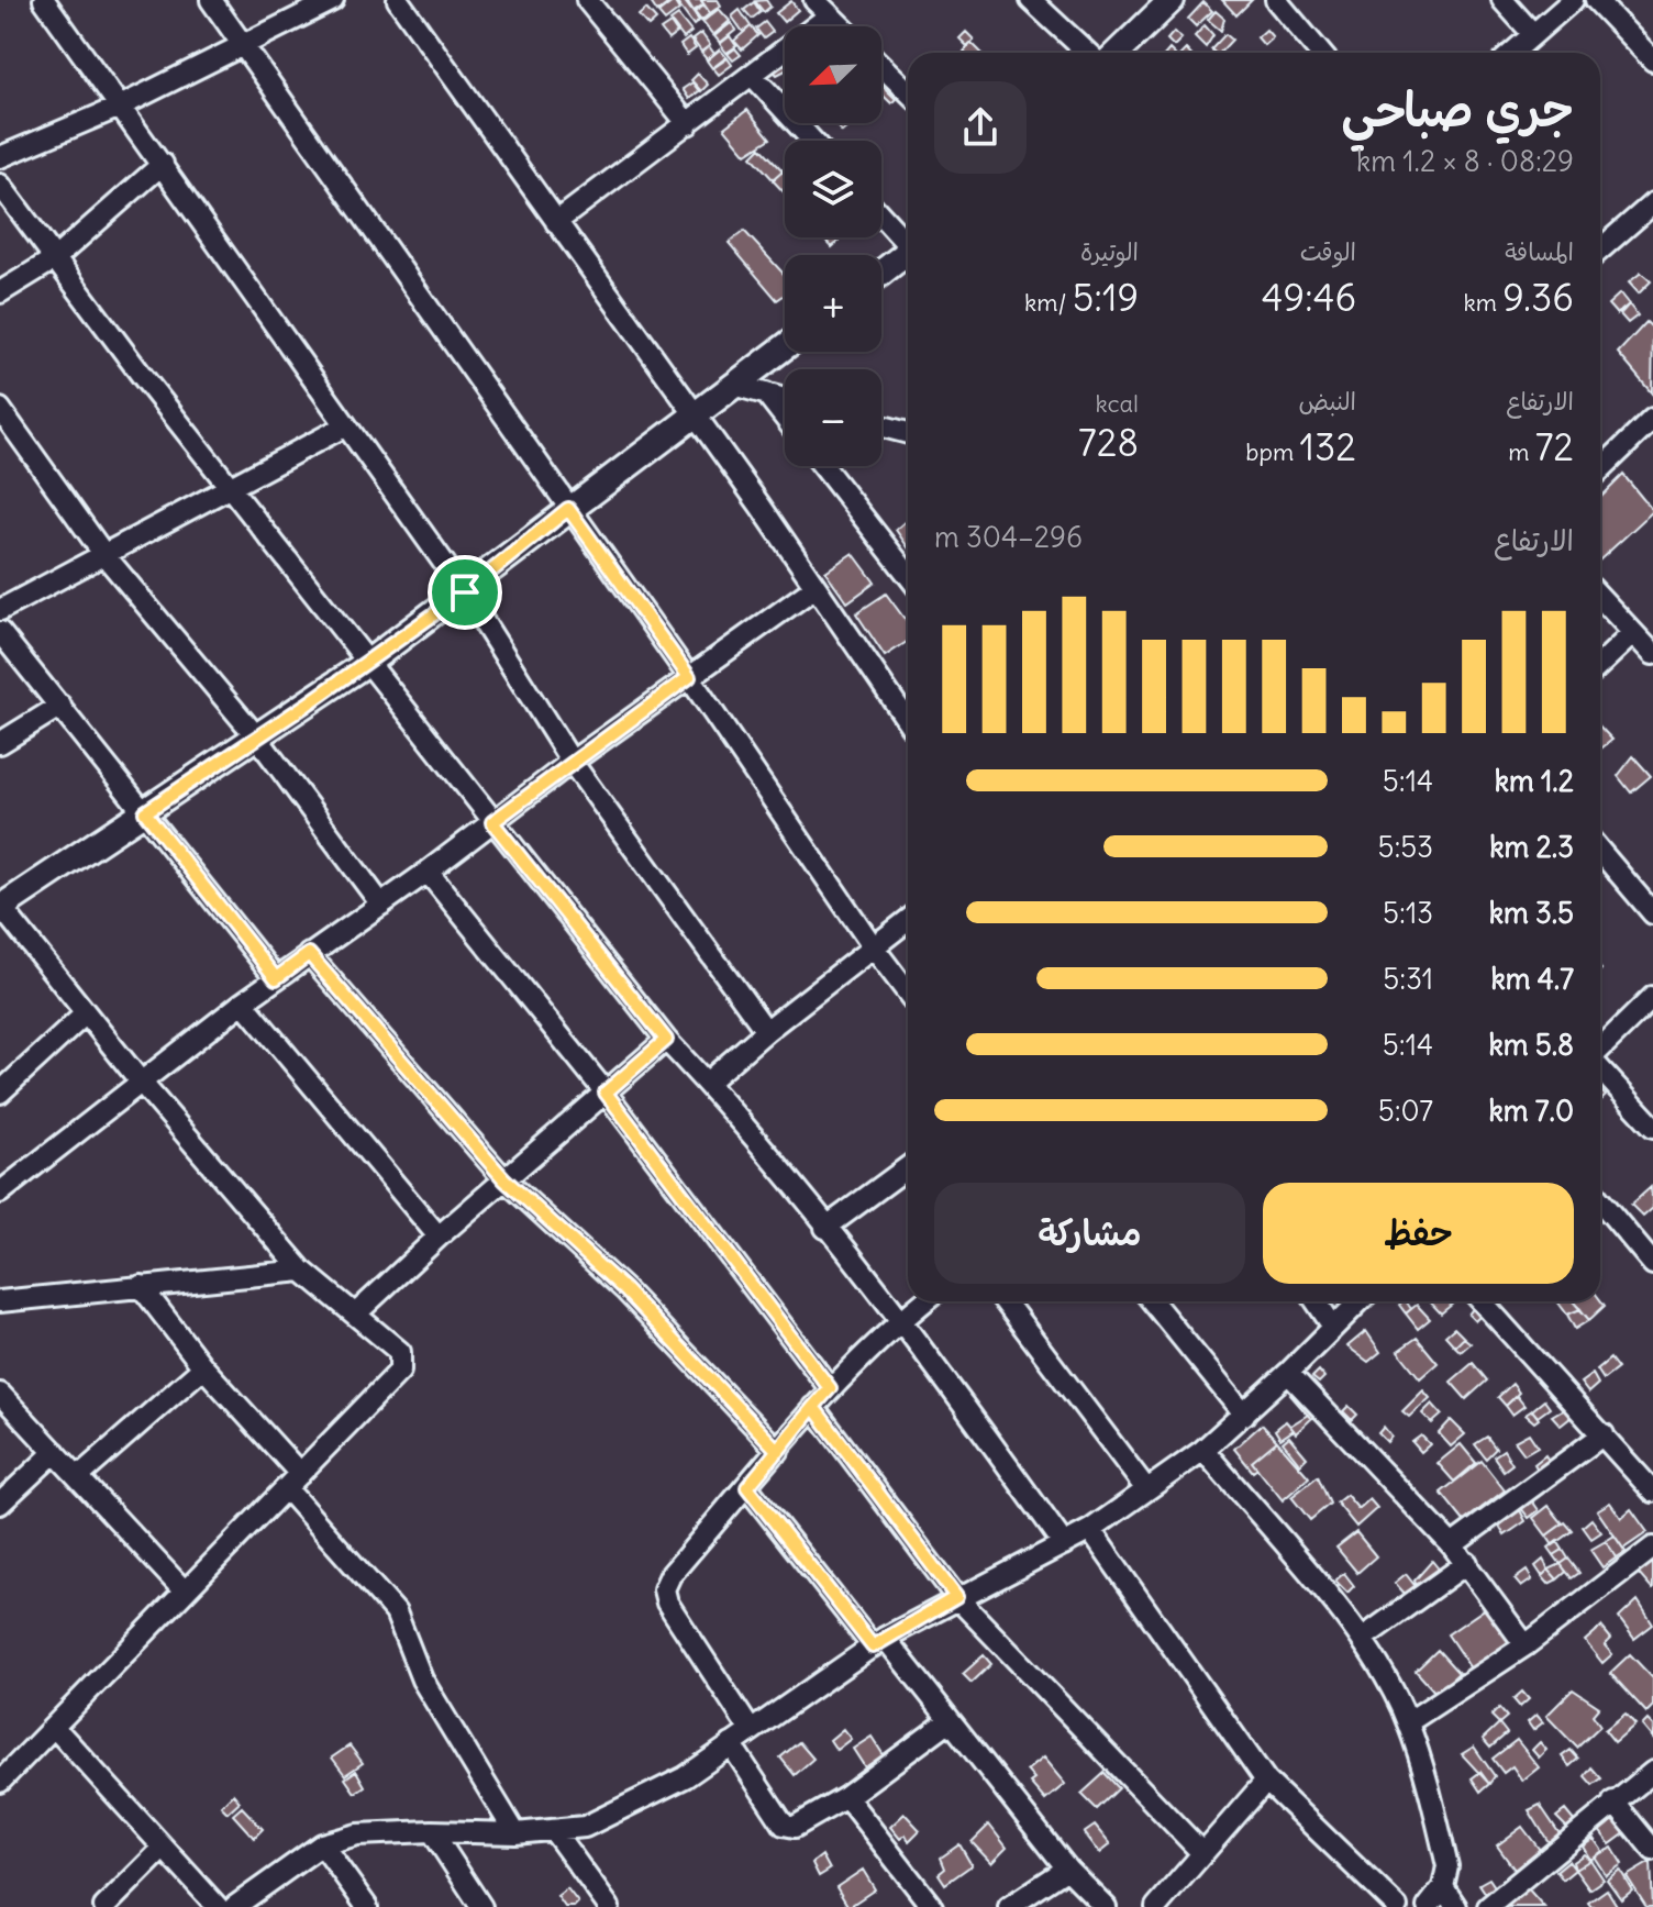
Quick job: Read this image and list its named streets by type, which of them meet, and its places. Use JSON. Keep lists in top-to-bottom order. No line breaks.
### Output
{"north":"bottom left","page":{"map_buttons":["+","−"],"heading":["جري صباحي","08:29 · 8 × 1.2 km"],"stats":[["المسافة","9.36 km"],["الوقت","49:46"],["الوتيرة","5:19 /km"],["الارتفاع","72 m"],["النبض","132 bpm"],["kcal","728"]],"chart":["الارتفاع","296–304 m"],"list":[{"name":"1.2 km","note":"5:14"},{"name":"2.3 km","note":"5:53"},{"name":"3.5 km","note":"5:13"},{"name":"4.7 km","note":"5:31"},{"name":"5.8 km","note":"5:14"},{"name":"7.0 km","note":"5:07"}],"buttons":["حفظ","مشاركة"]}}
